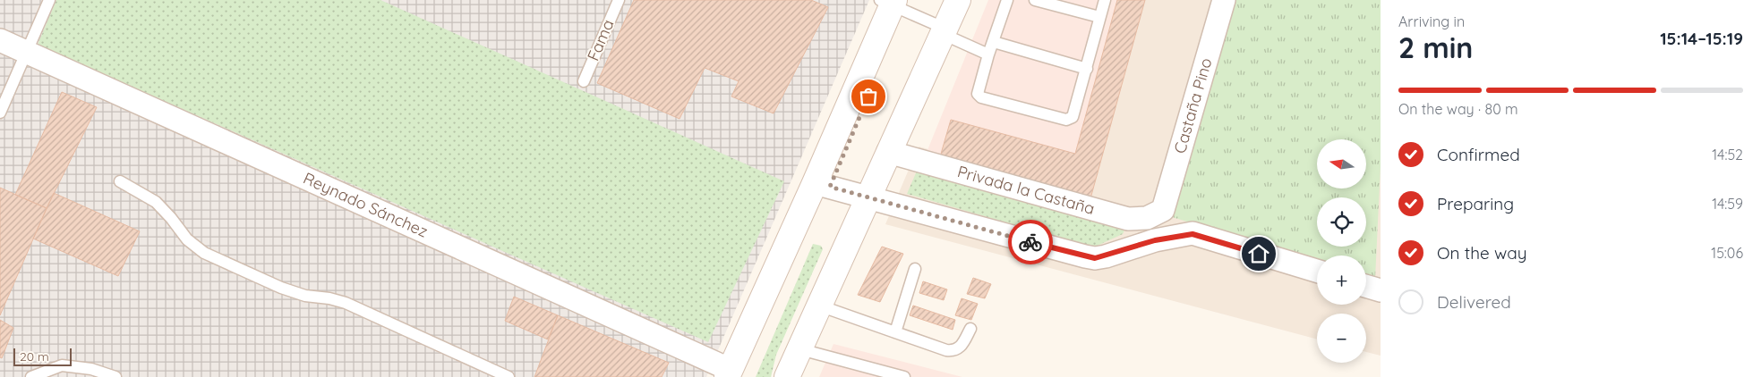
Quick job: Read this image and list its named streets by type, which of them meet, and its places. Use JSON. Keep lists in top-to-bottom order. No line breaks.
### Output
{"streets":{"street":["Castaña Pino","Privada la Castaña","Reynado Sánchez"],"lane":["Fama"]},"crossings":[["Castaña Pino","Privada la Castaña"]],"scale_bar":"20 m","north":"left","page":{"heading":["2 min","Arriving in","15:14–15:19"],"bar":"On the way · 80 m","list":[["Confirmed","14:52"],["Preparing","14:59"],["On the way","15:06"],"Delivered"],"map_buttons":["+","−"],"scale":"20 m"}}
